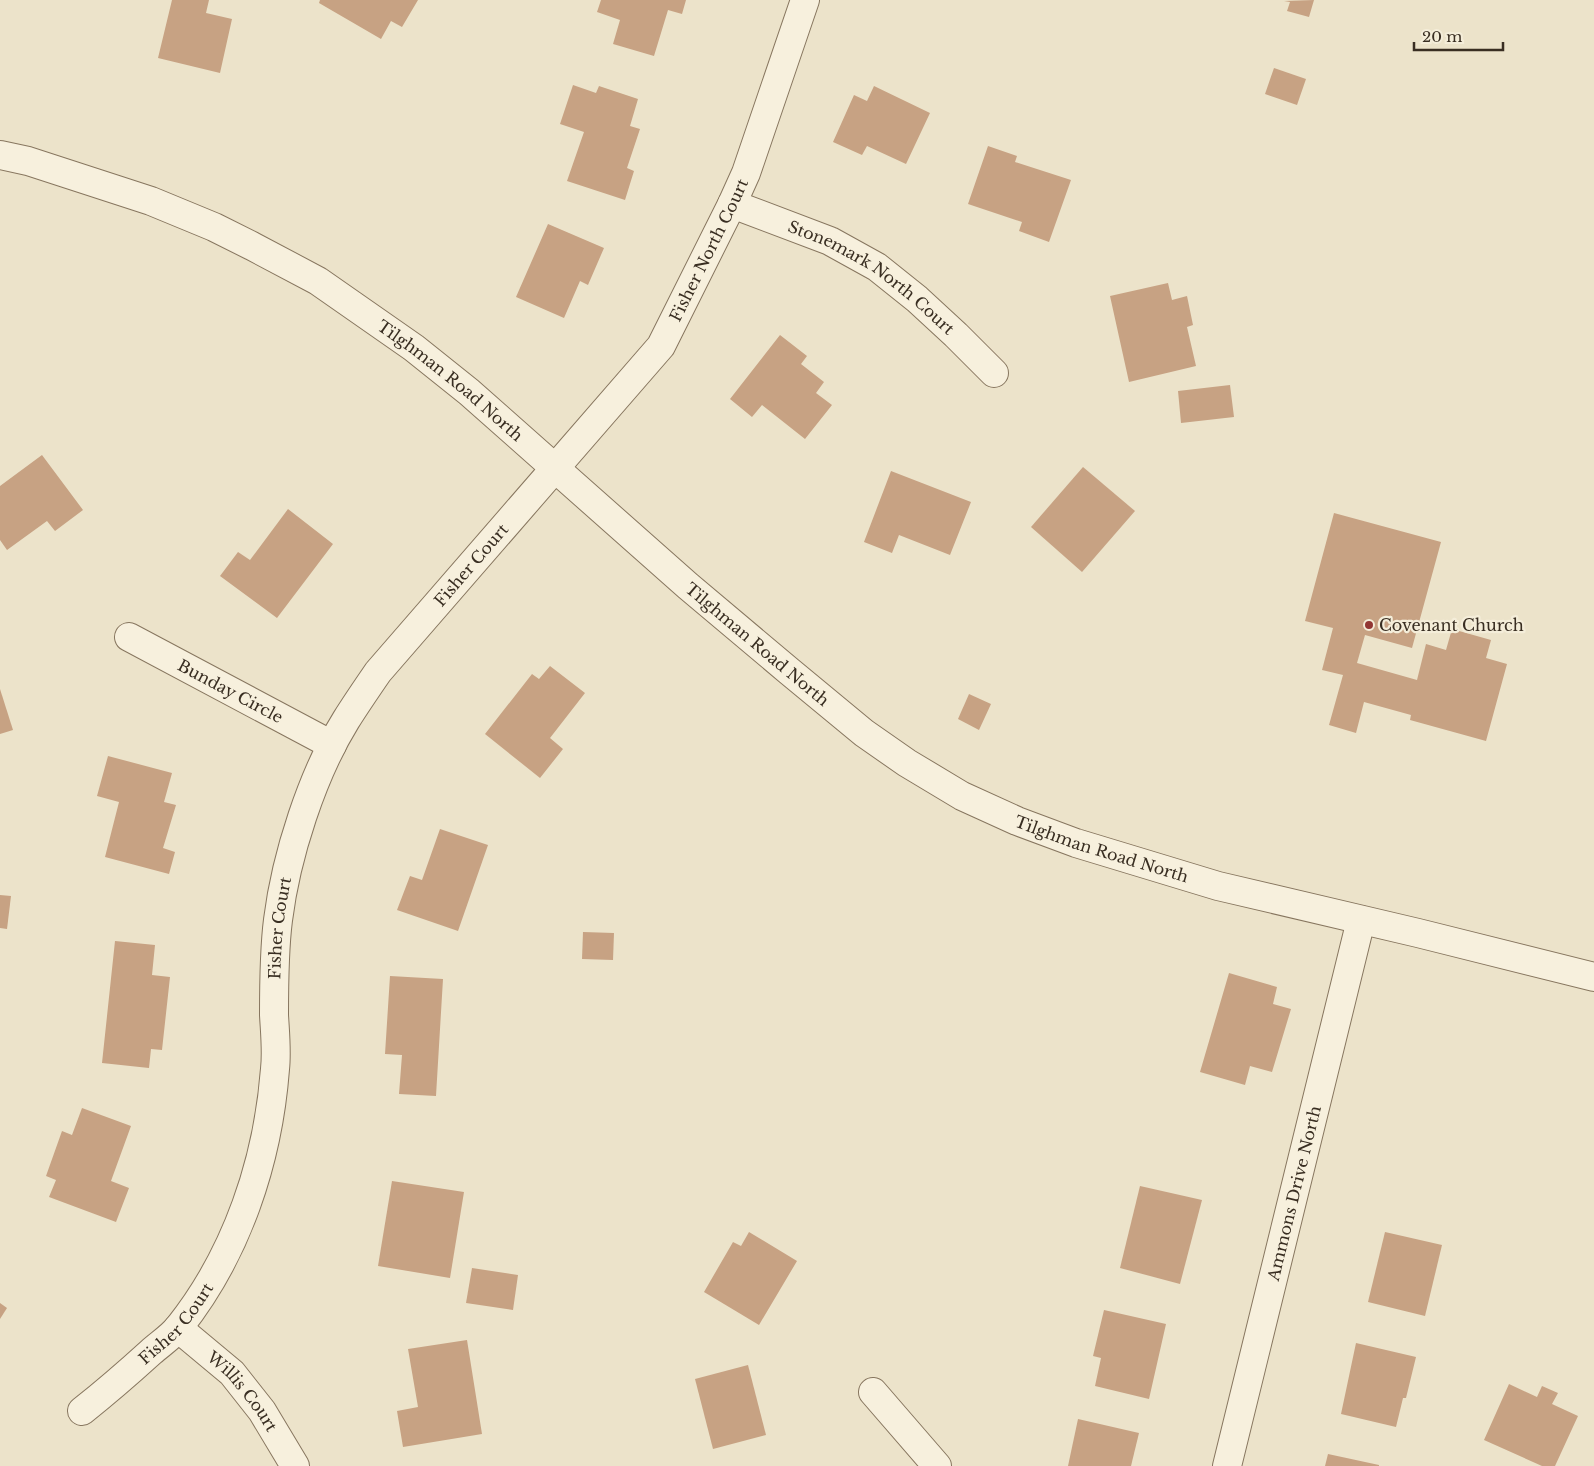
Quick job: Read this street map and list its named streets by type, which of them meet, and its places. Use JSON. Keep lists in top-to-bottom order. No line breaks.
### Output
{"streets":{"street":["Fisher North Court","Stonemark North Court","Tilghman Road North","Fisher Court","Bunday Circle","Ammons Drive North","Willis Court"]},"crossings":[["Fisher North Court","Stonemark North Court"],["Fisher North Court","Tilghman Road North"],["Fisher North Court","Fisher Court"],["Tilghman Road North","Fisher Court"],["Tilghman Road North","Ammons Drive North"],["Fisher Court","Bunday Circle"],["Fisher Court","Willis Court"]],"places":["Covenant Church"],"scale_bar":"20 m"}
